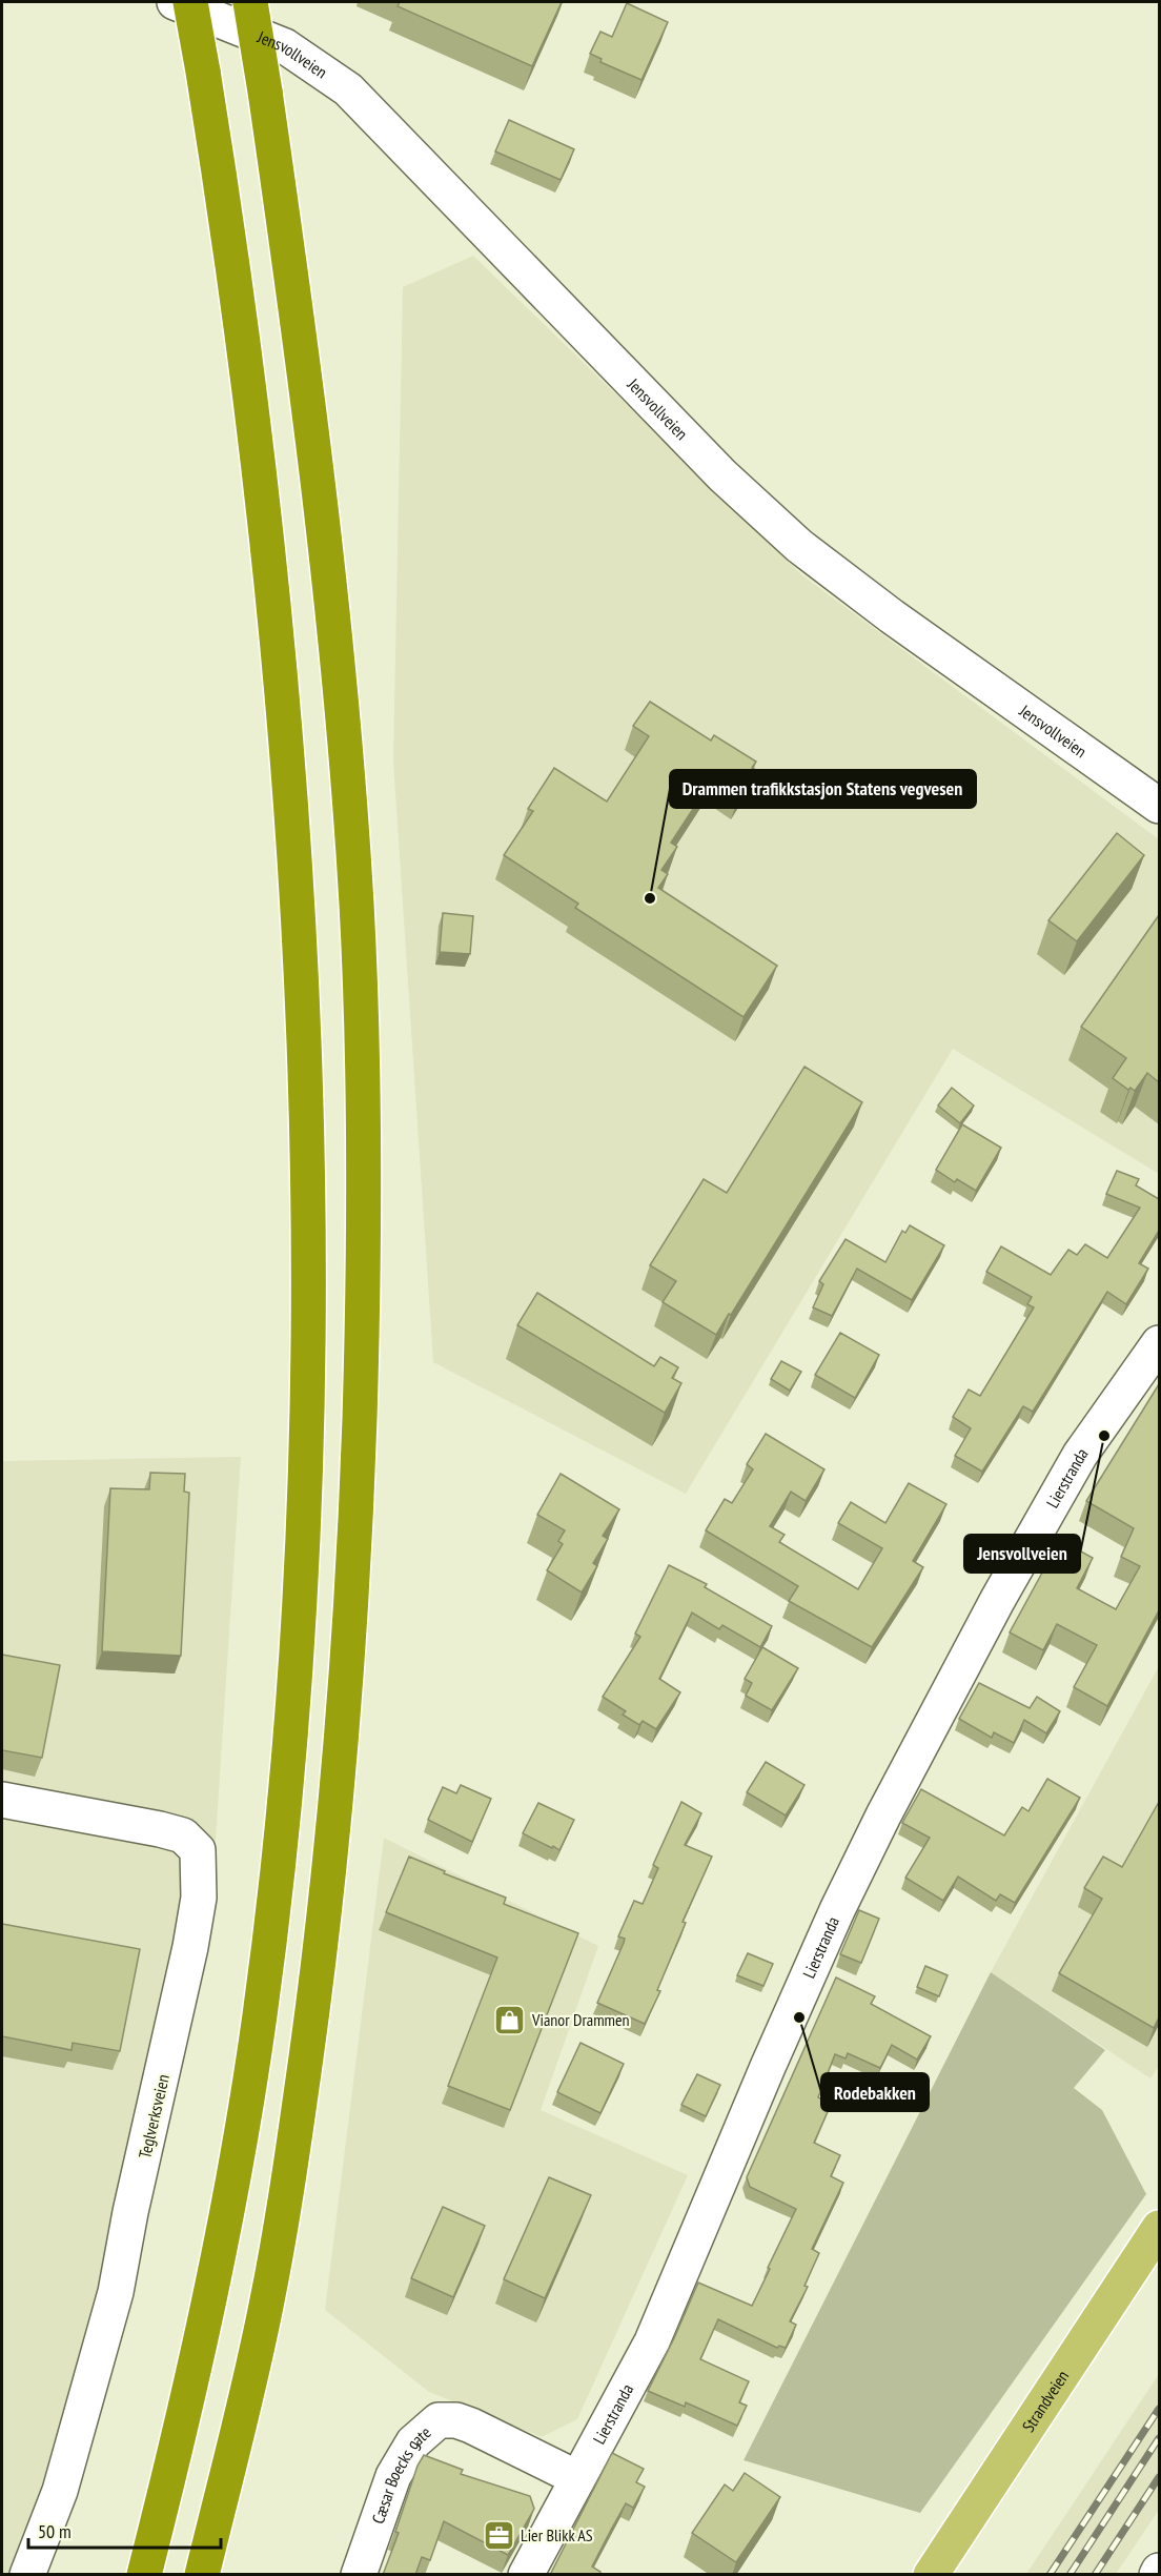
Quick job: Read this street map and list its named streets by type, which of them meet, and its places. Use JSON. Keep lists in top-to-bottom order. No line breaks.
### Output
{"streets":{"main road":["Strandveien"],"street":["Jensvollveien","Lierstranda","Teglverksveien","Cæsar Boecks gate"]},"crossings":[["Lierstranda","Cæsar Boecks gate"]],"places":{"other":["Drammen trafikkstasjon Statens vegvesen","Jensvollveien","Rodebakken"],"shop":["Vianor Drammen"],"office":["Lier Blikk AS"]},"scale_bar":"50 m"}
